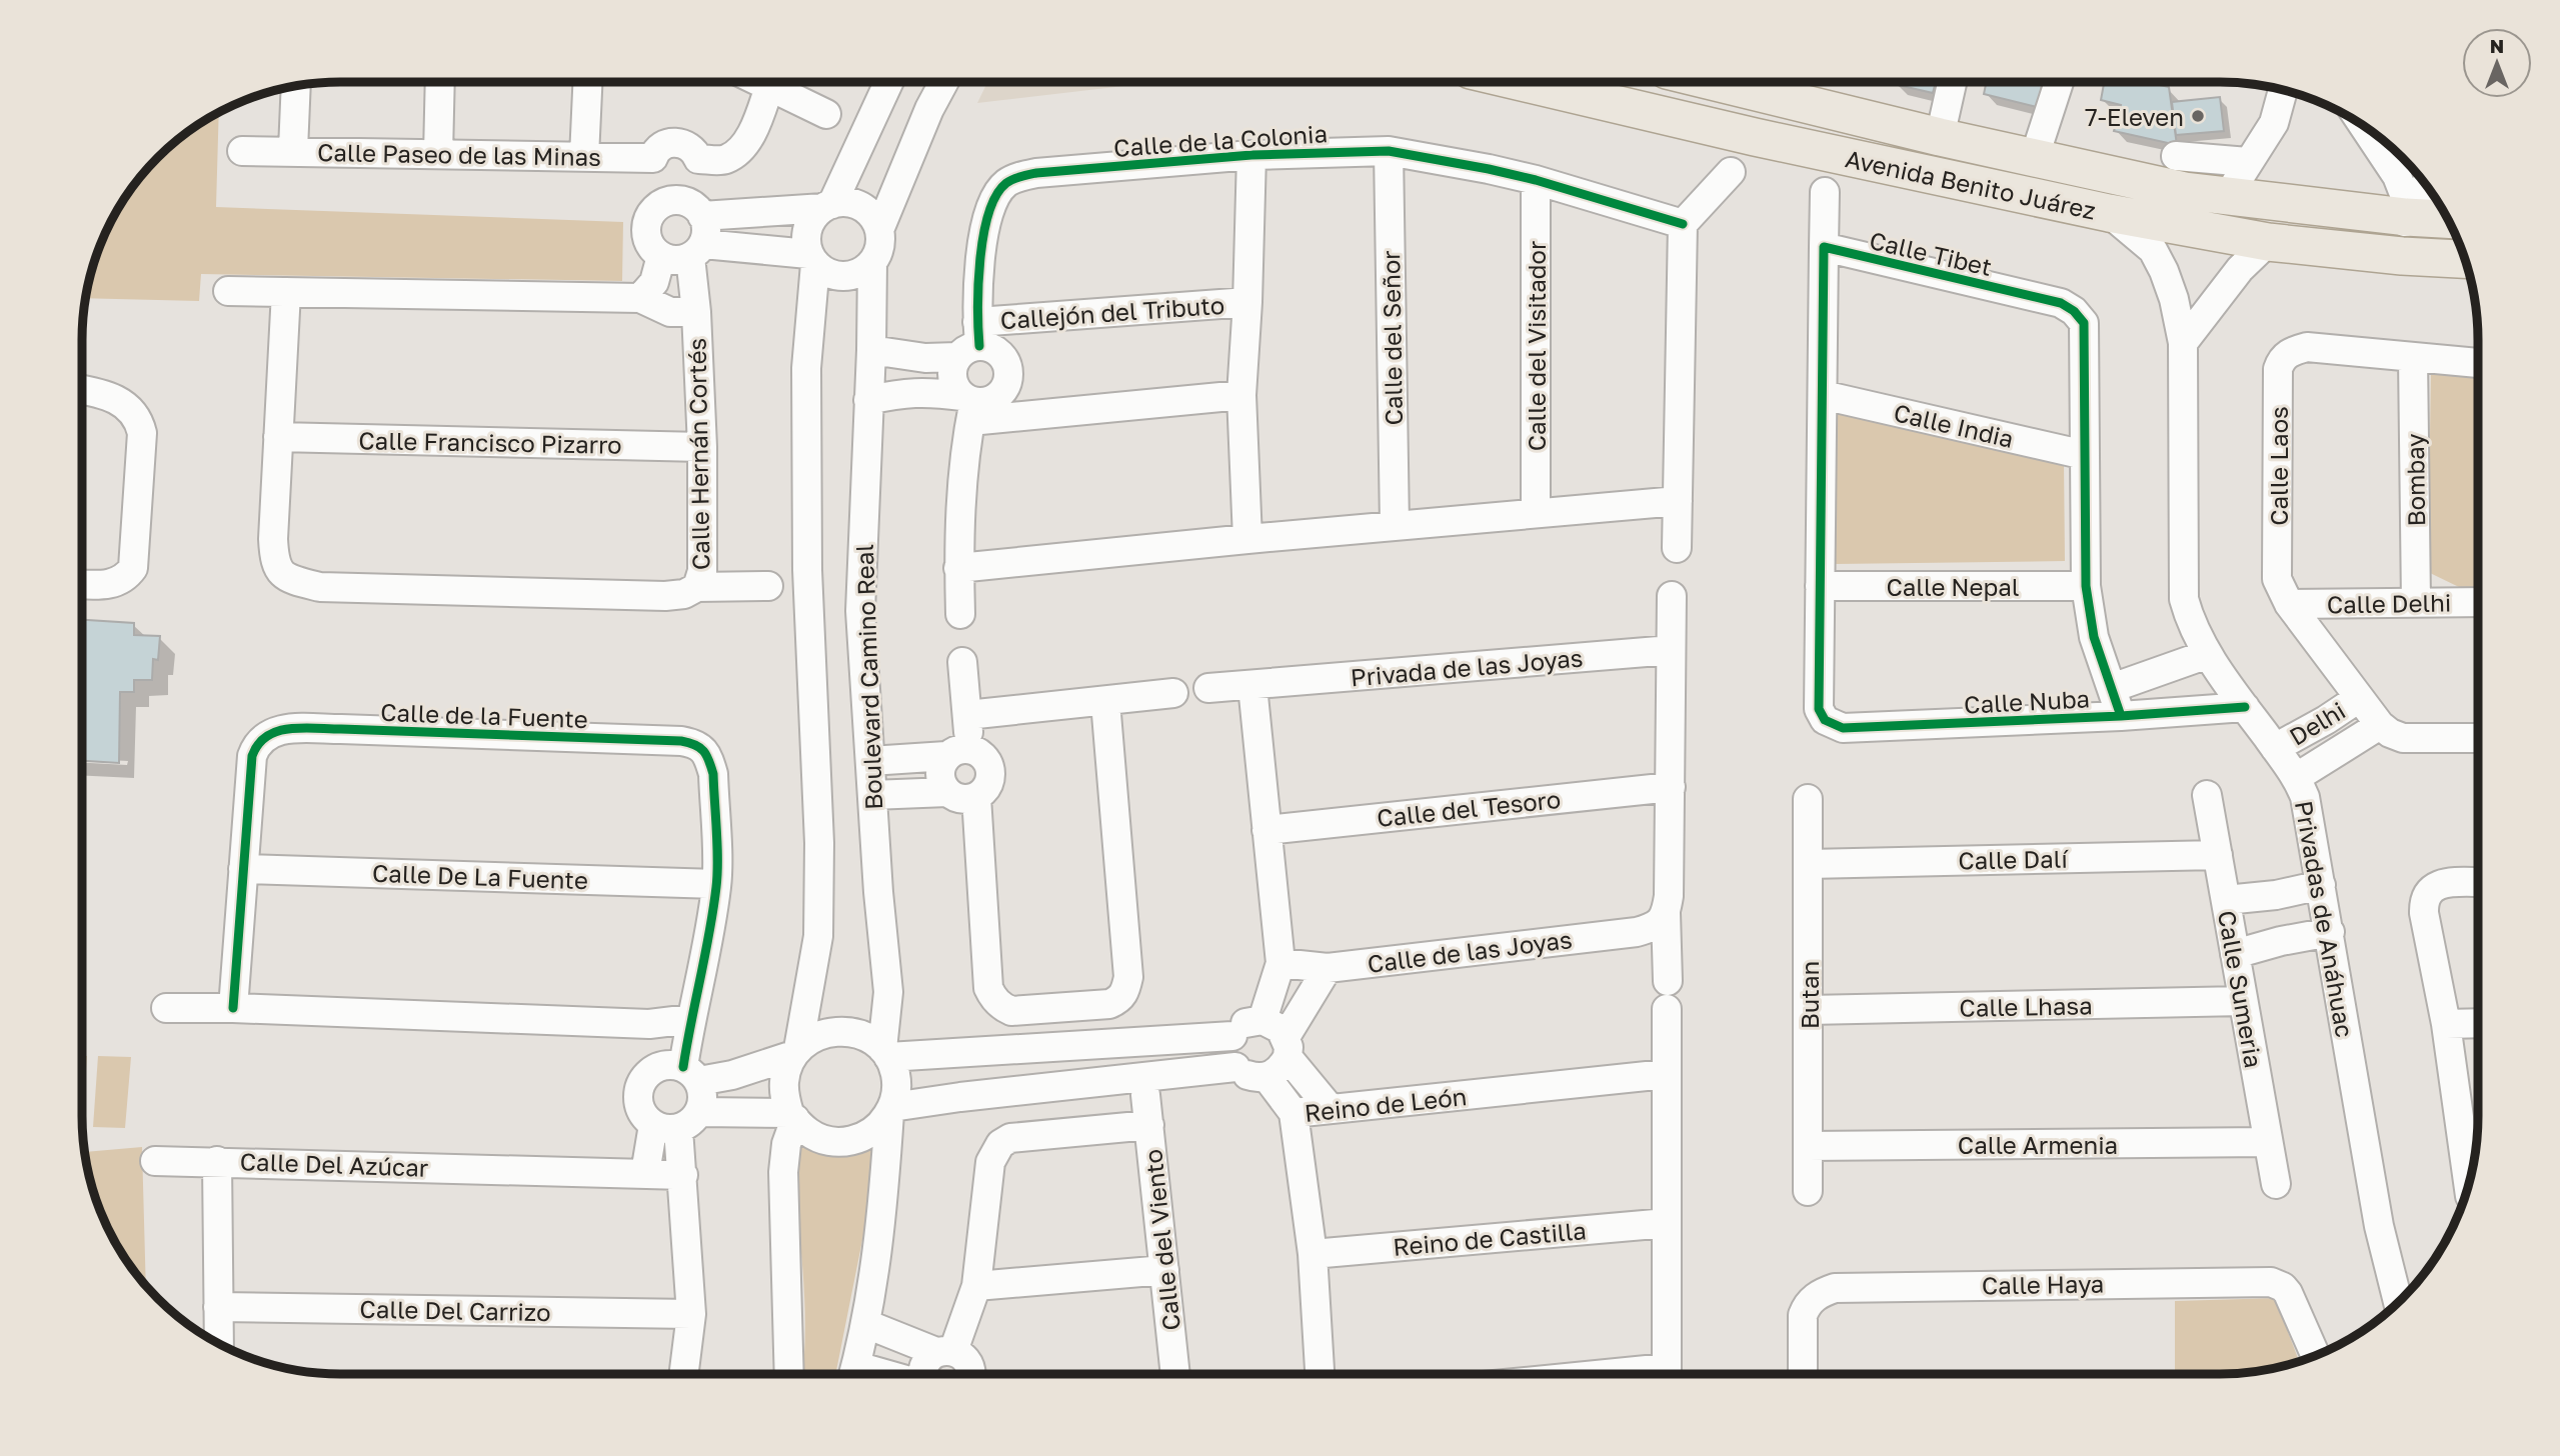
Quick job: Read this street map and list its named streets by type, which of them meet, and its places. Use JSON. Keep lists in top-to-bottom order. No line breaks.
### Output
{"streets":{"main road":["Avenida Benito Juárez"],"street":["Calle de la Colonia","Calle Paseo de las Minas","Calle Tibet","Callejón del Tributo","Calle del Señor","Calle del Visitador","Calle India","Calle Francisco Pizarro","Calle Hernán Cortés","Calle Laos","Bombay","Calle Nepal","Calle Delhi","Privada de las Joyas","Boulevard Camino Real","Calle Nuba","Calle de la Fuente","Delhi","Calle del Tesoro","Calle Dalí","Calle De La Fuente","Privadas de Anáhuac","Calle de las Joyas","Calle Sumeria","Butan","Calle Lhasa","Reino de León","Calle Armenia","Calle Del Azúcar","Reino de Castilla","Calle del Viento","Calle Haya","Calle Del Carrizo"]},"crossings":[["Calle de la Colonia","Callejón del Tributo"],["Calle de la Colonia","Calle del Señor"],["Calle de la Colonia","Calle del Visitador"],["Avenida Benito Juárez","Privadas de Anáhuac"],["Calle Tibet","Calle India"],["Calle Tibet","Calle Nepal"],["Calle Tibet","Calle Nuba"],["Callejón del Tributo","Boulevard Camino Real"],["Calle Francisco Pizarro","Calle Hernán Cortés"],["Calle Laos","Bombay"],["Calle Laos","Calle Delhi"],["Calle Laos","Delhi"],["Bombay","Calle Delhi"],["Calle Nepal","Calle Nuba"],["Calle Nuba","Privadas de Anáhuac"],["Calle de la Fuente","Calle De La Fuente"],["Delhi","Privadas de Anáhuac"],["Calle Dalí","Calle Sumeria"],["Calle Dalí","Butan"],["Calle Sumeria","Calle Lhasa"],["Calle Sumeria","Calle Armenia"],["Butan","Calle Lhasa"],["Butan","Calle Armenia"],["Reino de León","Reino de Castilla"],["Calle Del Azúcar","Calle Del Carrizo"]],"places":["7-Eleven"],"north":"top"}
